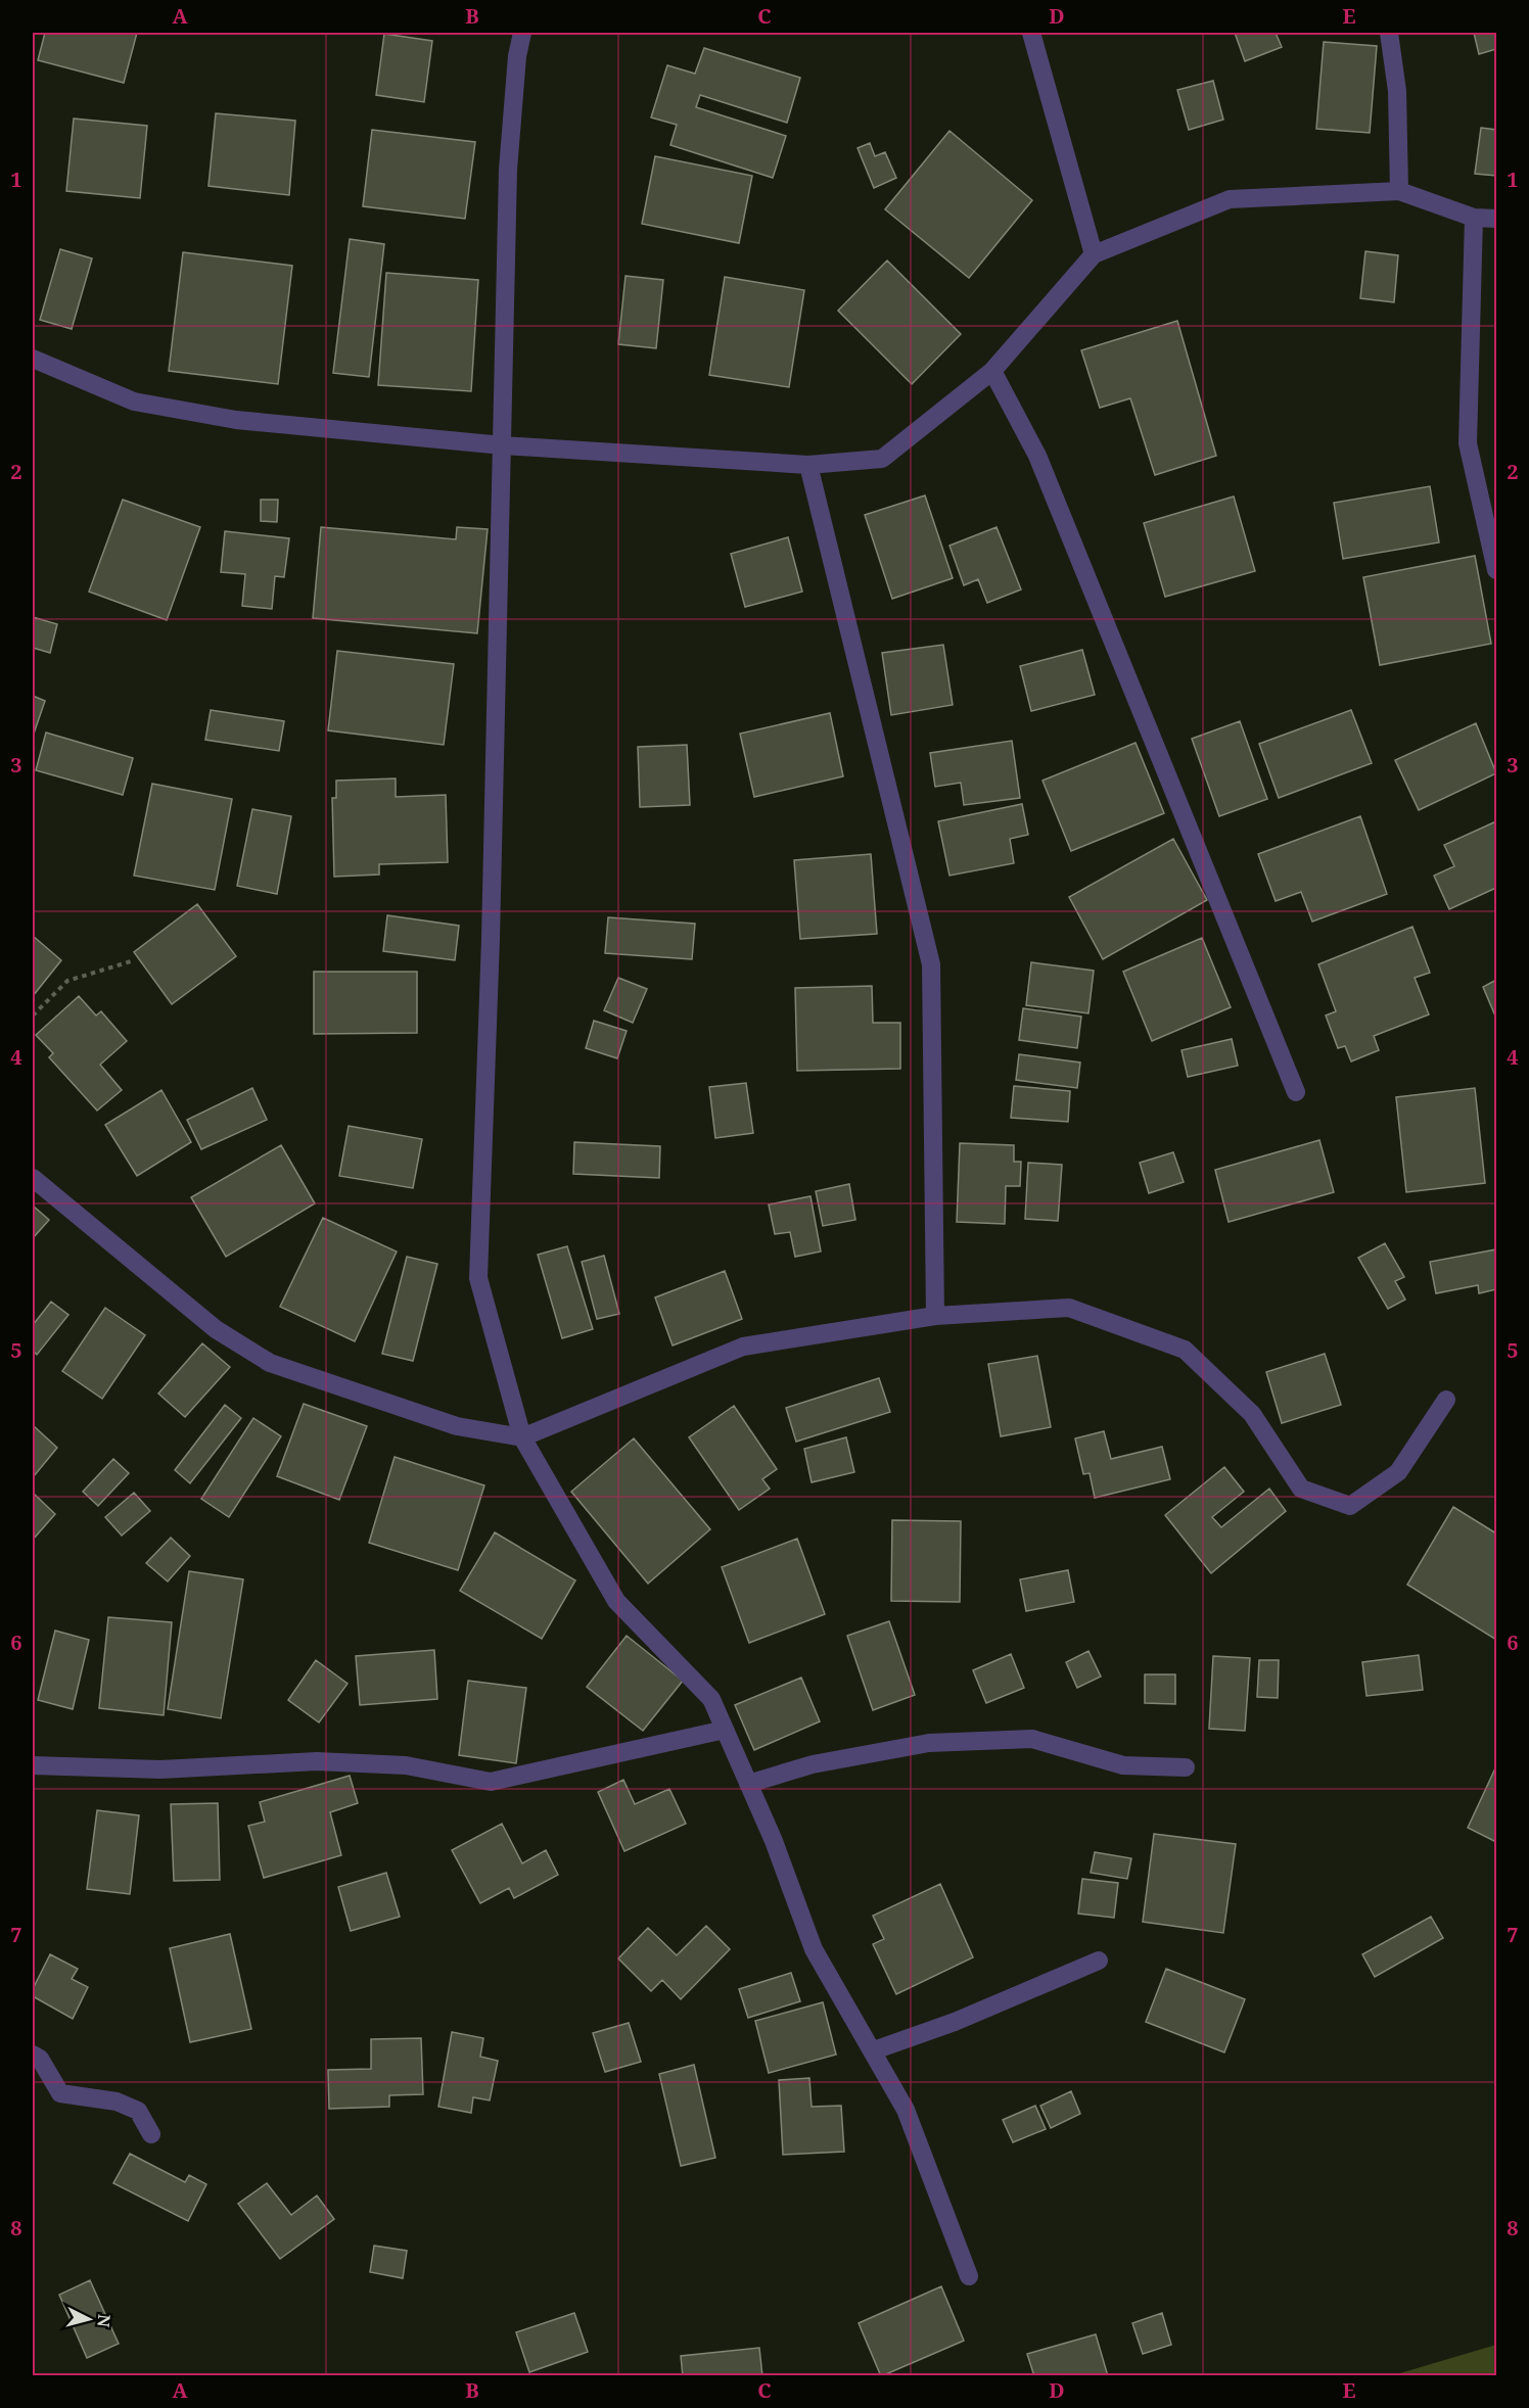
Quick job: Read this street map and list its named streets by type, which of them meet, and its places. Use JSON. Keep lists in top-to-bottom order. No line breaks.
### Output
{"north":"right","grid":{"columns":["A","B","C","D","E"],"rows":["1","2","3","4","5","6","7","8"]}}
